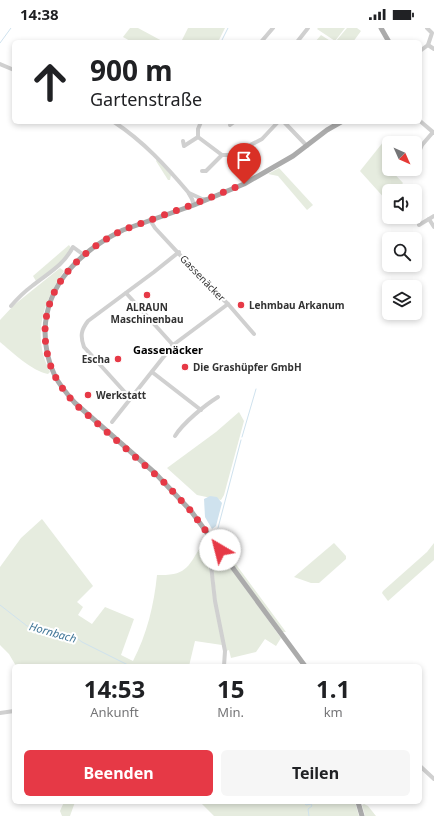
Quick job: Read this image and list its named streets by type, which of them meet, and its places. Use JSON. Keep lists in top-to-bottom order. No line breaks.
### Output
{"streets":{"street":["Gassenäcker"]},"districts":["Gassenäcker"],"water":["Hornbach"],"places":["ALRAUN Maschinenbau","Lehmbau Arkanum","Escha","Die Grashüpfer GmbH","Werkstatt"],"north":"bottom right","page":{"status":"14:38","turn":["900 m","Gartenstraße"],"eta":["14:53","Ankunft","15","Min.","1.1","km"],"buttons":["Beenden","Teilen"]}}
